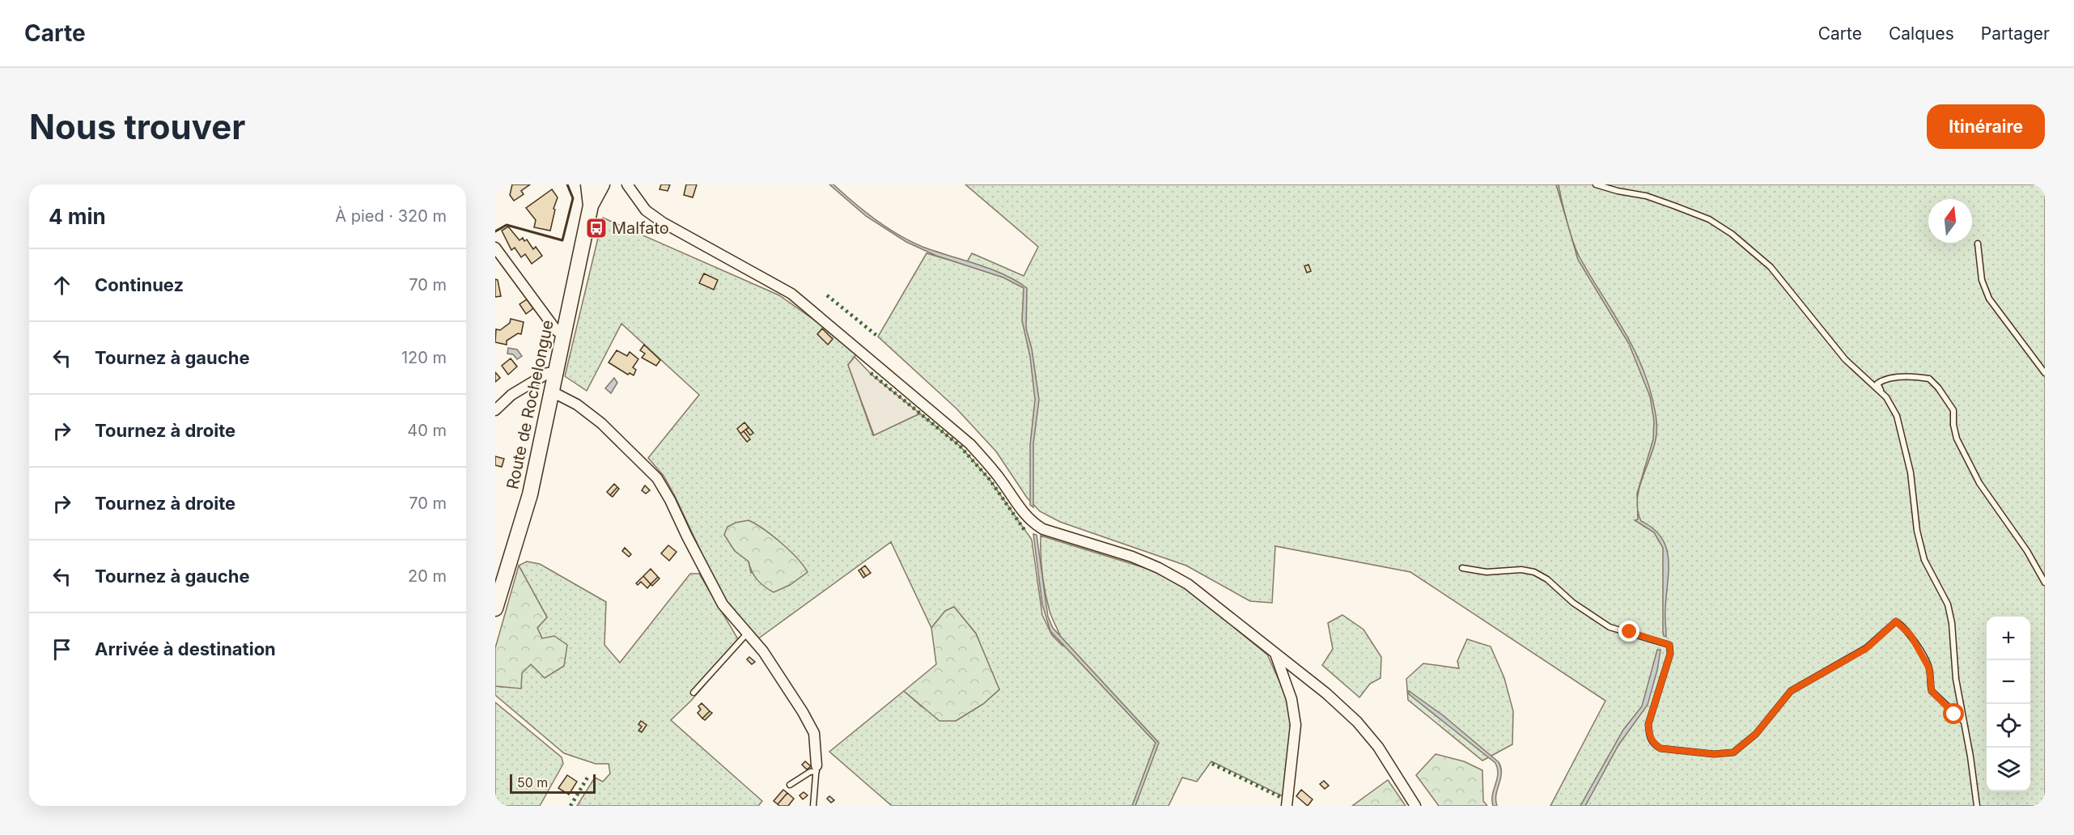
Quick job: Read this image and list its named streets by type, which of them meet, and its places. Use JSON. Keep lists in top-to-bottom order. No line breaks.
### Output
{"streets":{"main road":["Route de Rochelongue"]},"places":{"bus stop":["Malfato"]},"scale_bar":"50 m","north":"top","page":{"header":"Carte","nav":["Carte","Calques","Partager"],"buttons":"Itinéraire","title":"Nous trouver","heading":["4 min","À pied · 320 m"],"list":[["Continuez","70 m"],["Tournez à gauche","120 m"],["Tournez à droite","40 m"],["Tournez à droite","70 m"],["Tournez à gauche","20 m"],"Arrivée à destination"],"map_buttons":["+","−"],"scale":"50 m"}}
